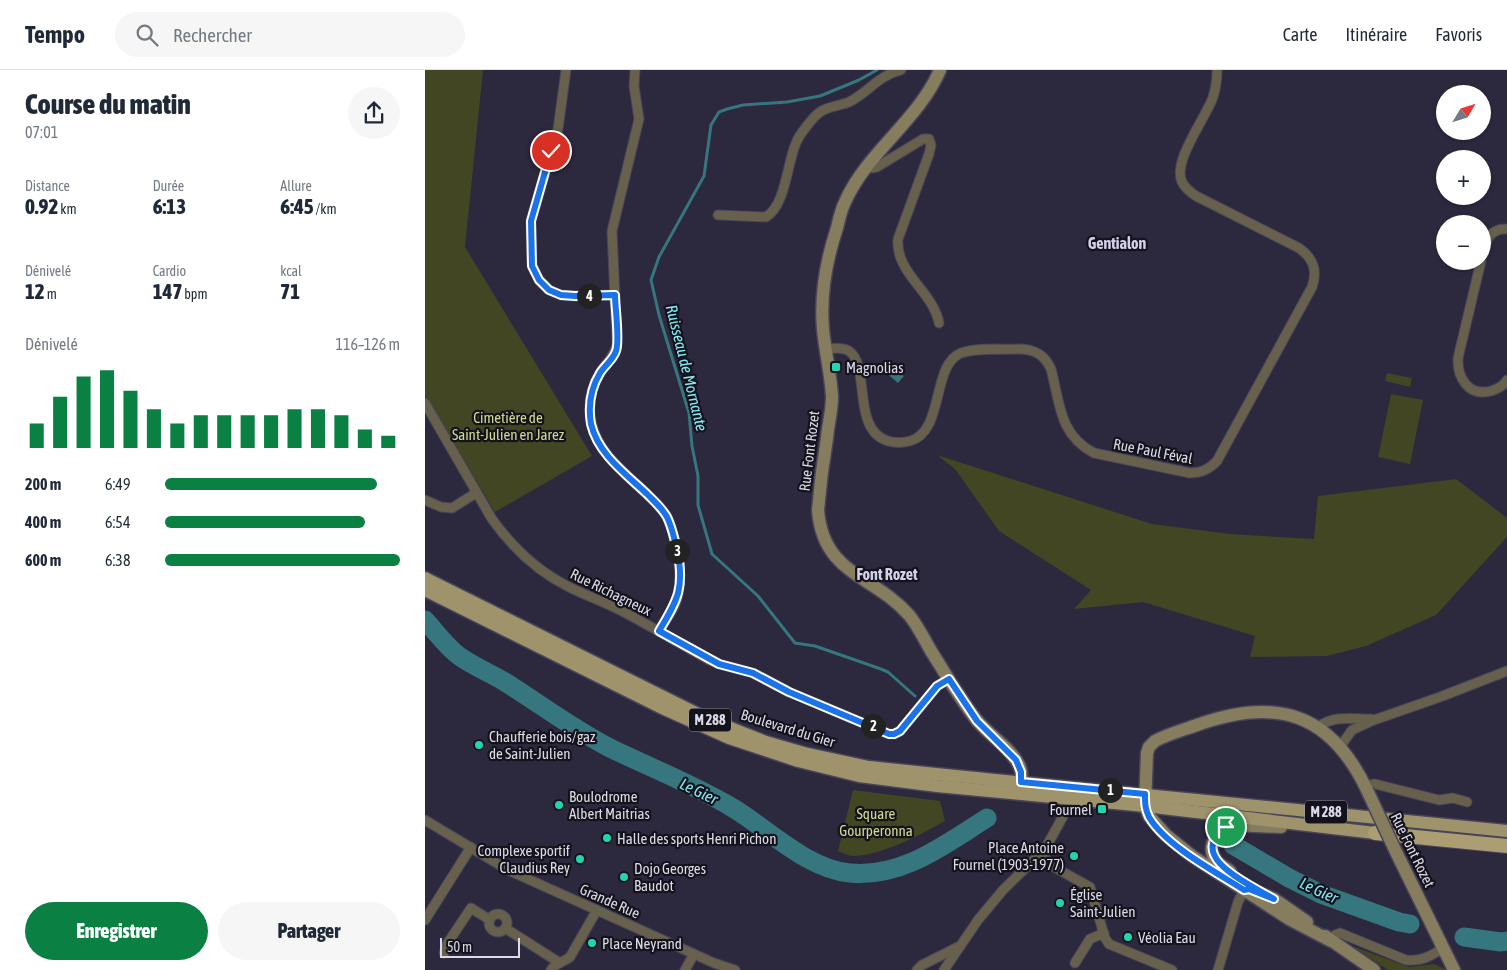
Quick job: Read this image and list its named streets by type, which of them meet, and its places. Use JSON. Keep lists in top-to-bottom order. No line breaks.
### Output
{"streets":{"main road":["Rue Font Rozet","M 288","Boulevard du Gier"],"street":["Rue Paul Féval","Rue Richagneux","Grande Rue"]},"crossings":[["Rue Font Rozet","Rue Paul Féval"],["Rue Font Rozet","Rue Richagneux"],["Rue Font Rozet","M 288"],["Rue Font Rozet","Boulevard du Gier"],["M 288","Boulevard du Gier"]],"districts":["Gentialon","Font Rozet"],"water":["Ruisseau de Mornante","Le Gier"],"parks":["Cimetière de Saint-Julien en Jarez","Square Gourperonna"],"places":{"transit":["Magnolias","Fournel"],"other":["Chaufferie bois/gaz de Saint-Julien","Boulodrome Albert Maitrias","Halle des sports Henri Pichon","Place Antoine Fournel (1903-1977)","Complexe sportif Claudius Rey","Dojo Georges Baudot","Église Saint-Julien","Véolia Eau","Place Neyrand"]},"scale_bar":"50 m","north":"top right","page":{"header":"Tempo","search":"Rechercher","nav":["Carte","Itinéraire","Favoris"],"heading":["Course du matin","07:01"],"map_buttons":["+","−"],"stats":[["Distance","0.92 km"],["Durée","6:13"],["Allure","6:45 /km"],["Dénivelé","12 m"],["Cardio","147 bpm"],["kcal","71"]],"pins":["4","3","2","1"],"chart":["Dénivelé","116–126 m"],"list":[{"name":"200 m","note":"6:49"},{"name":"400 m","note":"6:54"},{"name":"600 m","note":"6:38"}],"buttons":["Enregistrer","Partager"],"scale":"50 m"}}
